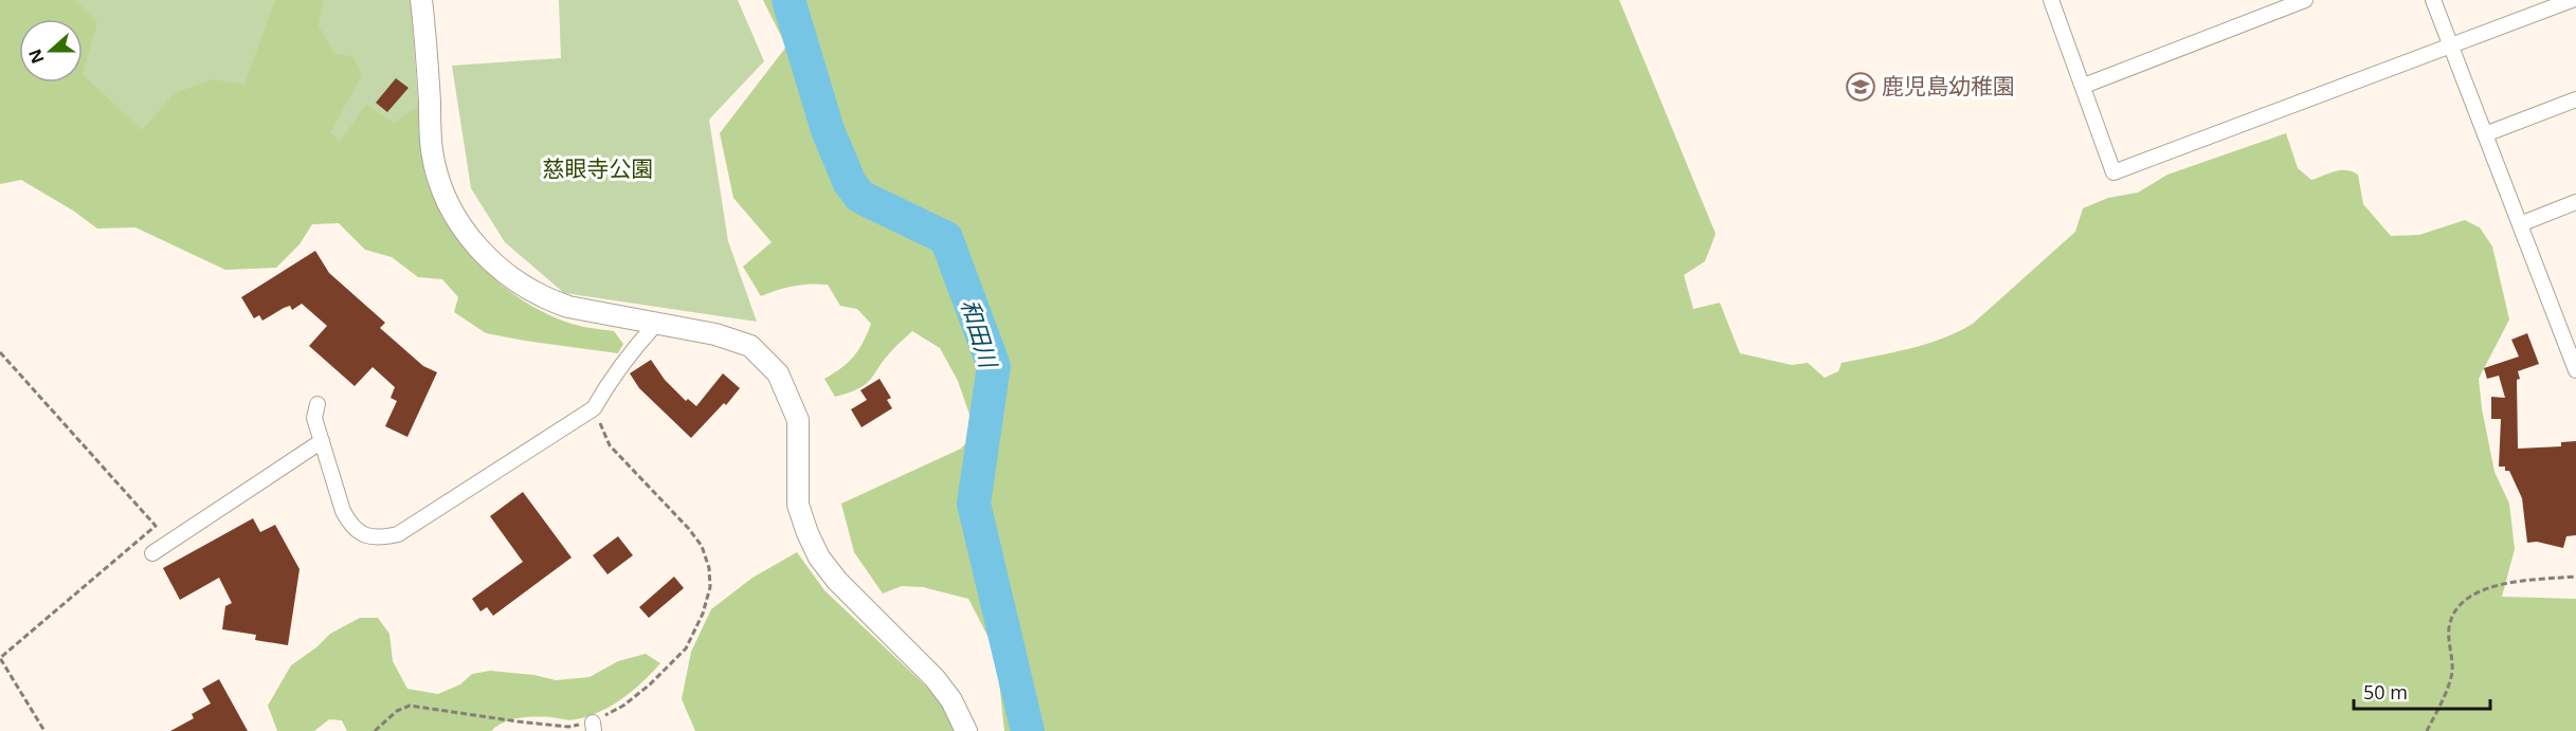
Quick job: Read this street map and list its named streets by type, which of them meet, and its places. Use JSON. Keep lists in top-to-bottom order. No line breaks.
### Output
{"water":["和田川"],"parks":["慈眼寺公園"],"places":{"school or university":["鹿児島幼稚園"]},"scale_bar":"50 m","north":"left"}
